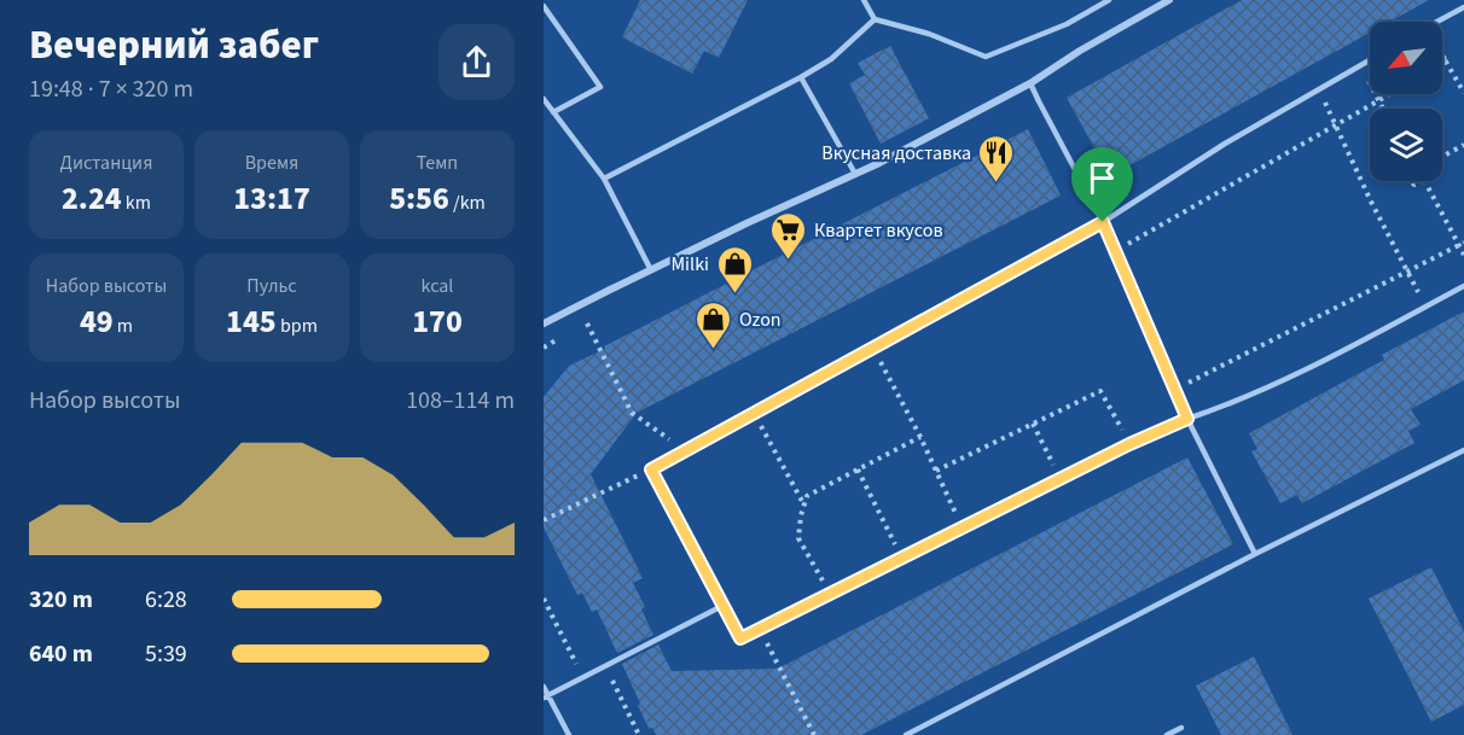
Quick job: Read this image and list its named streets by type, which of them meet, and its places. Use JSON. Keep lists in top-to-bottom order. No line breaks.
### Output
{"places":{"restaurant":["Вкусная доставка"],"supermarket":["Квартет вкусов"],"shop":["Milki","Ozon"]},"north":"bottom left","page":{"heading":["Вечерний забег","19:48 · 7 × 320 m"],"stats":[["Дистанция","2.24 km"],["Время","13:17"],["Темп","5:56 /km"],["Набор высоты","49 m"],["Пульс","145 bpm"],["kcal","170"]],"chart":["Набор высоты","108–114 m"],"list":[{"name":"320 m","note":"6:28"},{"name":"640 m","note":"5:39"}]}}
